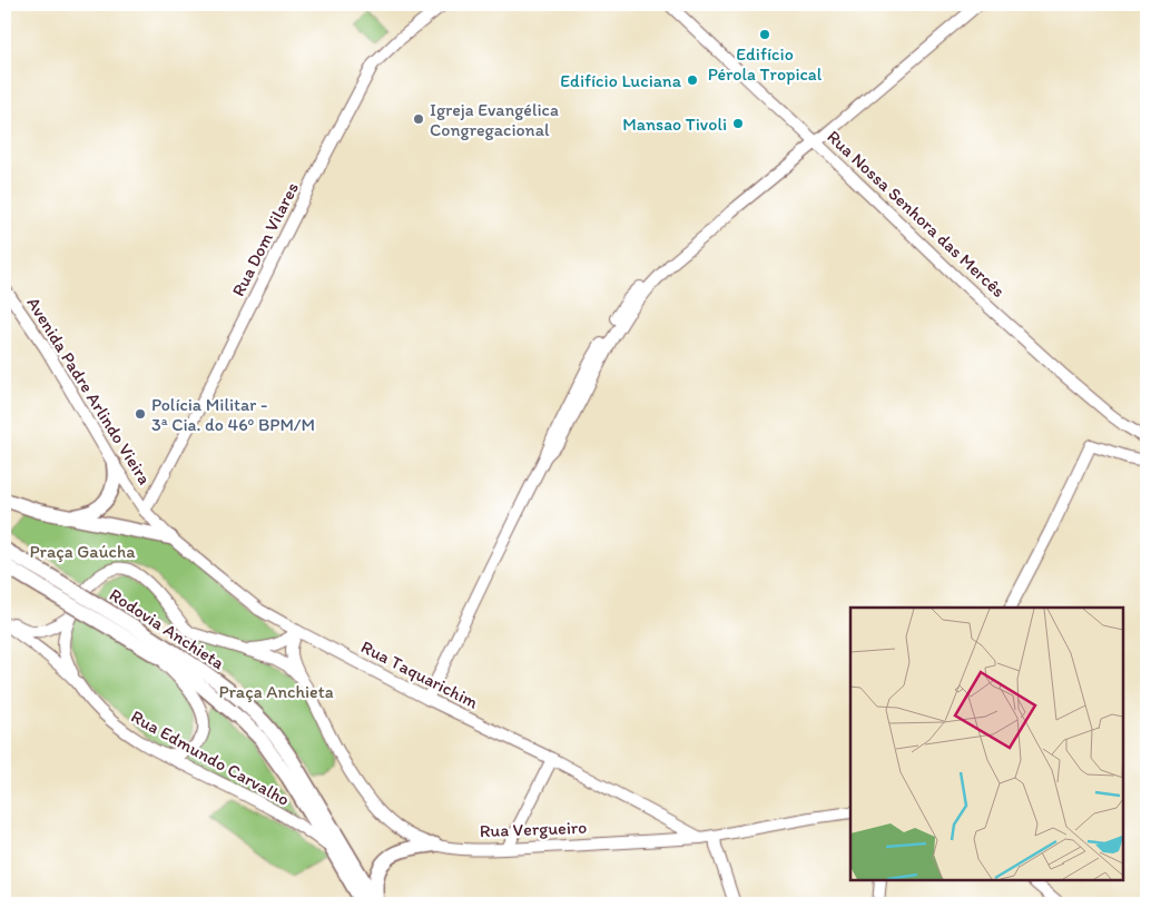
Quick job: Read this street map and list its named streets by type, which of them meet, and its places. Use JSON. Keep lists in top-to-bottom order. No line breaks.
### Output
{"streets":{"highway":["Rodovia Anchieta"],"main road":["Rua Nossa Senhora das Mercês","Rua Dom Vilares","Avenida Padre Arlindo Vieira","Rua Taquarichim","Rua Edmundo Carvalho","Rua Vergueiro"]},"crossings":[["Rua Dom Vilares","Avenida Padre Arlindo Vieira"],["Rua Dom Vilares","Rua Taquarichim"],["Avenida Padre Arlindo Vieira","Rua Taquarichim"],["Rodovia Anchieta","Rua Edmundo Carvalho"],["Rua Taquarichim","Rua Vergueiro"]],"parks":["Praça Gaúcha","Praça Anchieta"],"places":["Edifício Pérola Tropical","Edifício Luciana","Igreja Evangélica Congregacional","Mansao Tivoli","Polícia Militar - 3ª Cia. do 46º BPM/M"]}
